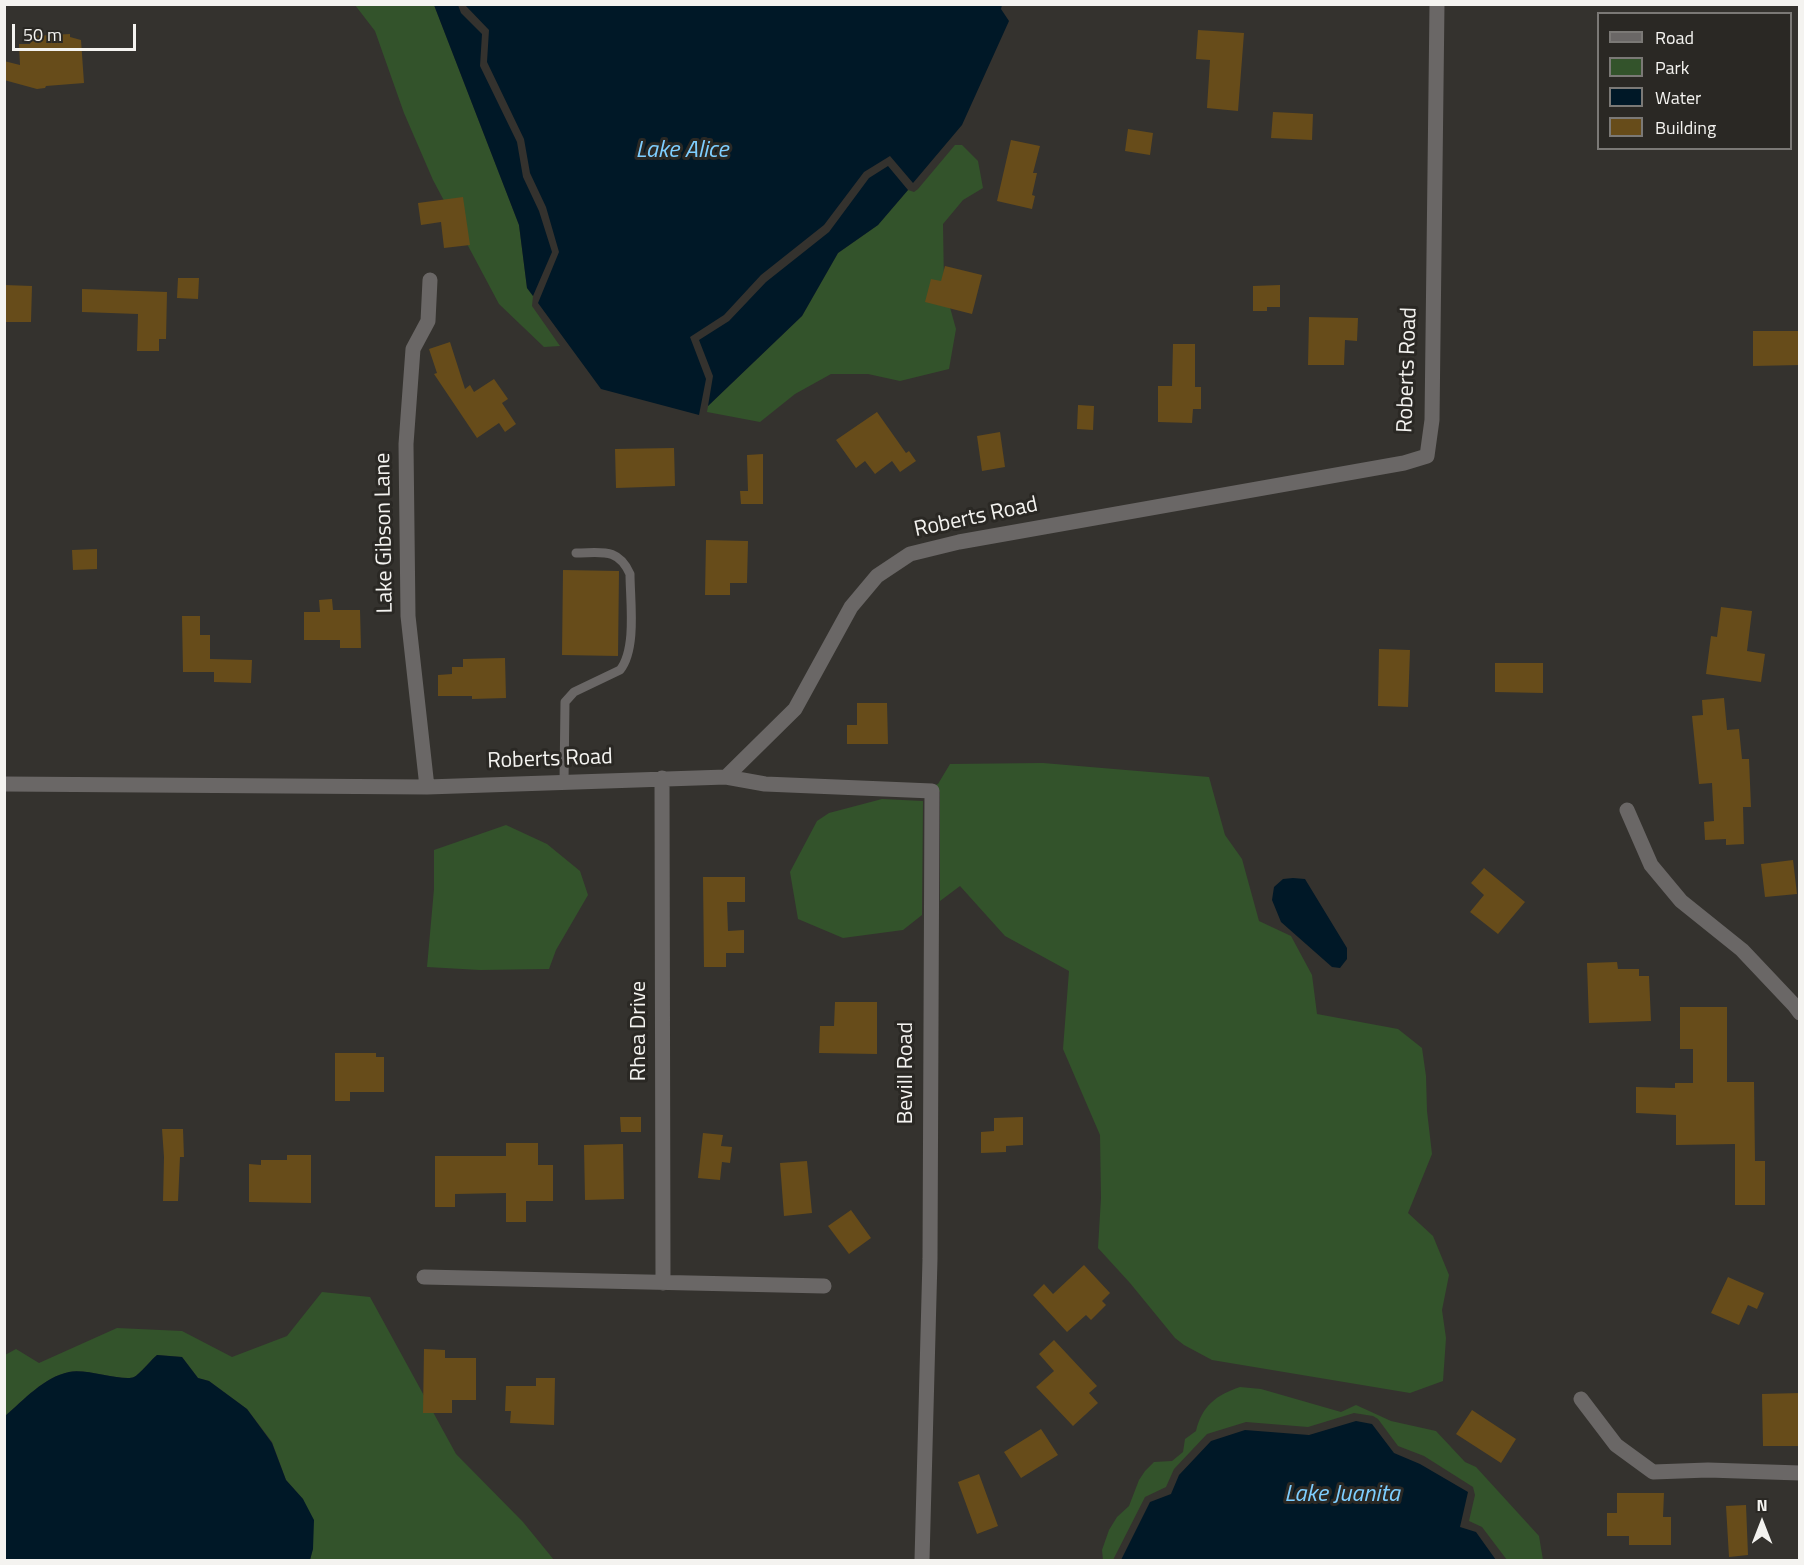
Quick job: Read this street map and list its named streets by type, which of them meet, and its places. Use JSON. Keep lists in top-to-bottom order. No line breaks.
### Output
{"streets":{"street":["Roberts Road","Lake Gibson Lane","Rhea Drive","Bevill Road"]},"crossings":[["Roberts Road","Lake Gibson Lane"],["Roberts Road","Rhea Drive"],["Roberts Road","Bevill Road"]],"water":["Lake Alice","Lake Juanita"],"legend":["Road","Park","Water","Building"],"scale_bar":"50 m","north":"top"}
